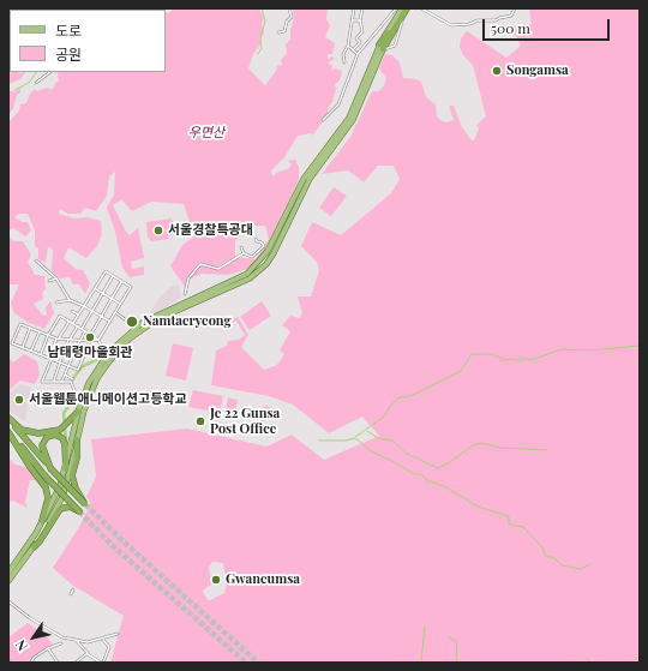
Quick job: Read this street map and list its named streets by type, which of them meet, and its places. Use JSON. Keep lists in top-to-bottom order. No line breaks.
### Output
{"parks":["우면산"],"places":["Songamsa","서울경찰특공대","Namtaeryeong","남태령마을회관","서울웹툰애니메이션고등학교","Je 22 Gunsa Post Office","Gwaneumsa"],"legend":["도로","공원"],"scale_bar":"500 m","north":"bottom left"}
